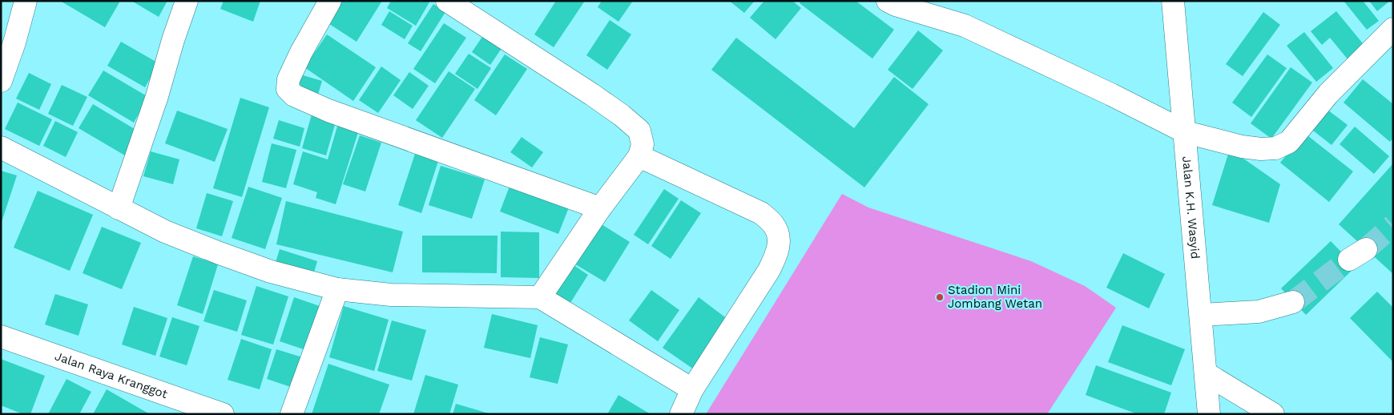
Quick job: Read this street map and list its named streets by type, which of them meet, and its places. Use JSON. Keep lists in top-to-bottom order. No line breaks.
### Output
{"streets":{"street":["Jalan K.H. Wasyid","Jalan Raya Kranggot"]},"places":["Stadion Mini Jombang Wetan"]}
